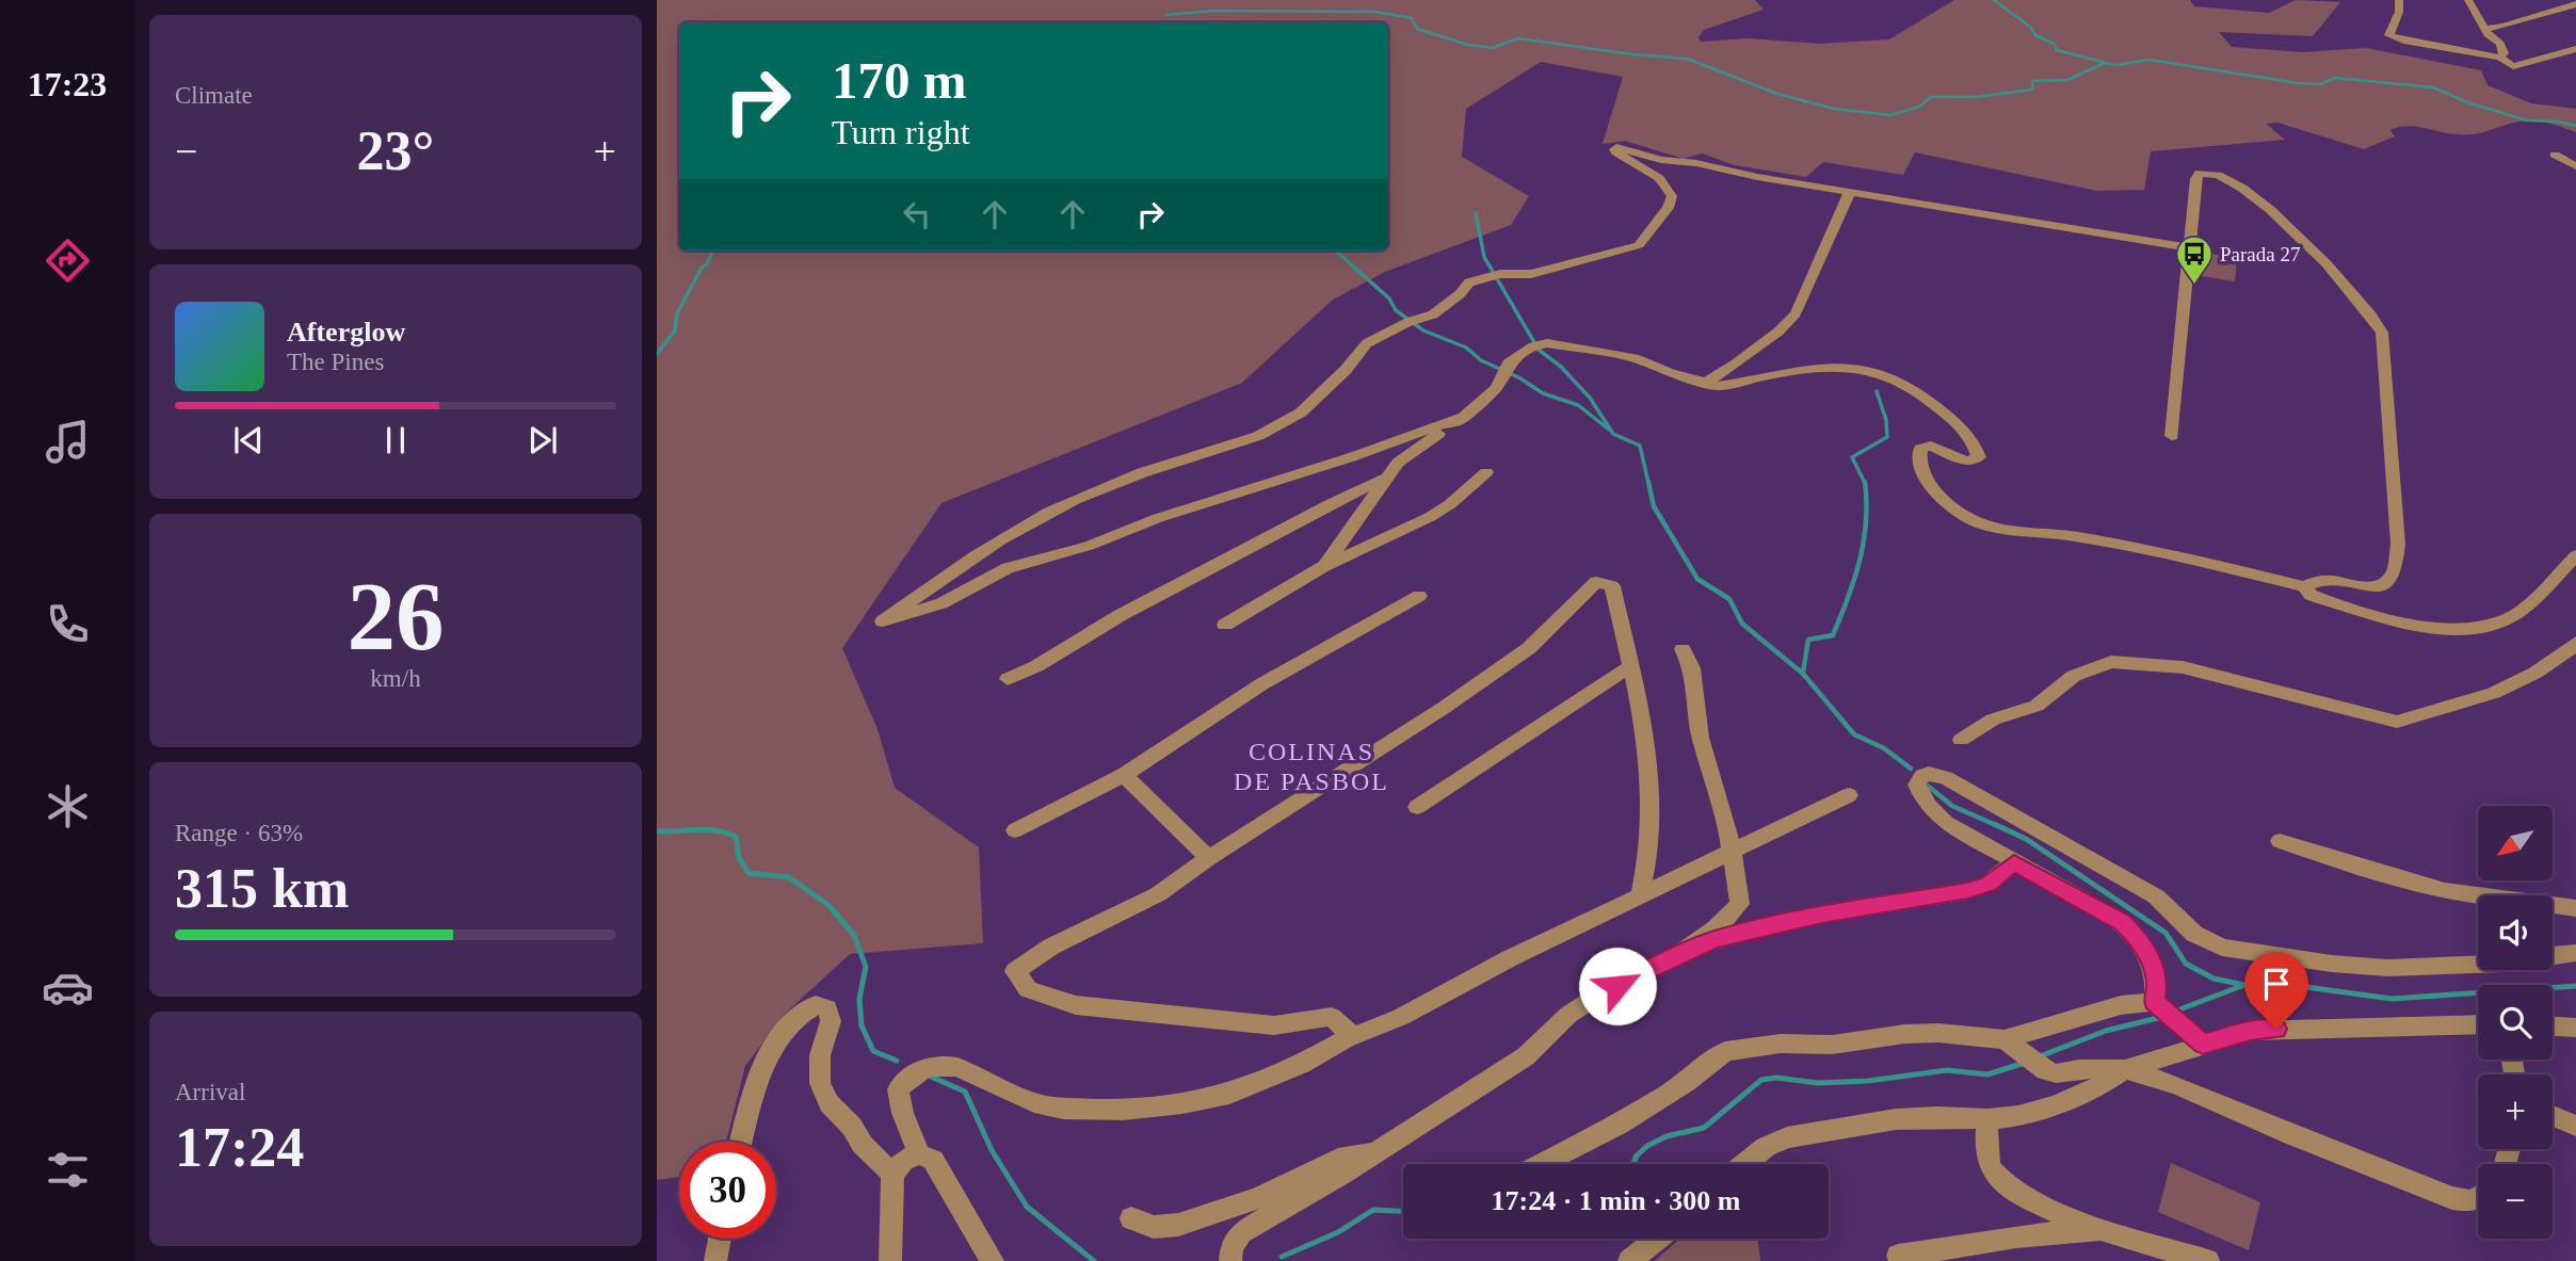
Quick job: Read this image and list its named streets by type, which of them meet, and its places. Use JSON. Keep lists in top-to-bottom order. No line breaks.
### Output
{"districts":["COLINAS DE PASBOL"],"places":{"bus stop":["Parada 27"]},"north":"bottom left","page":{"tabs":"17:23","tile":["Climate",["26","km/h"],["Range · 63%","315 km"],["Arrival","17:24"]],"turn":["170 m","Turn right"],"heat":["−","23°","+"],"song":["Afterglow","The Pines"],"map_buttons":["+","−"],"limit":"30","trip":"17:24 · 1 min · 300 m"}}
